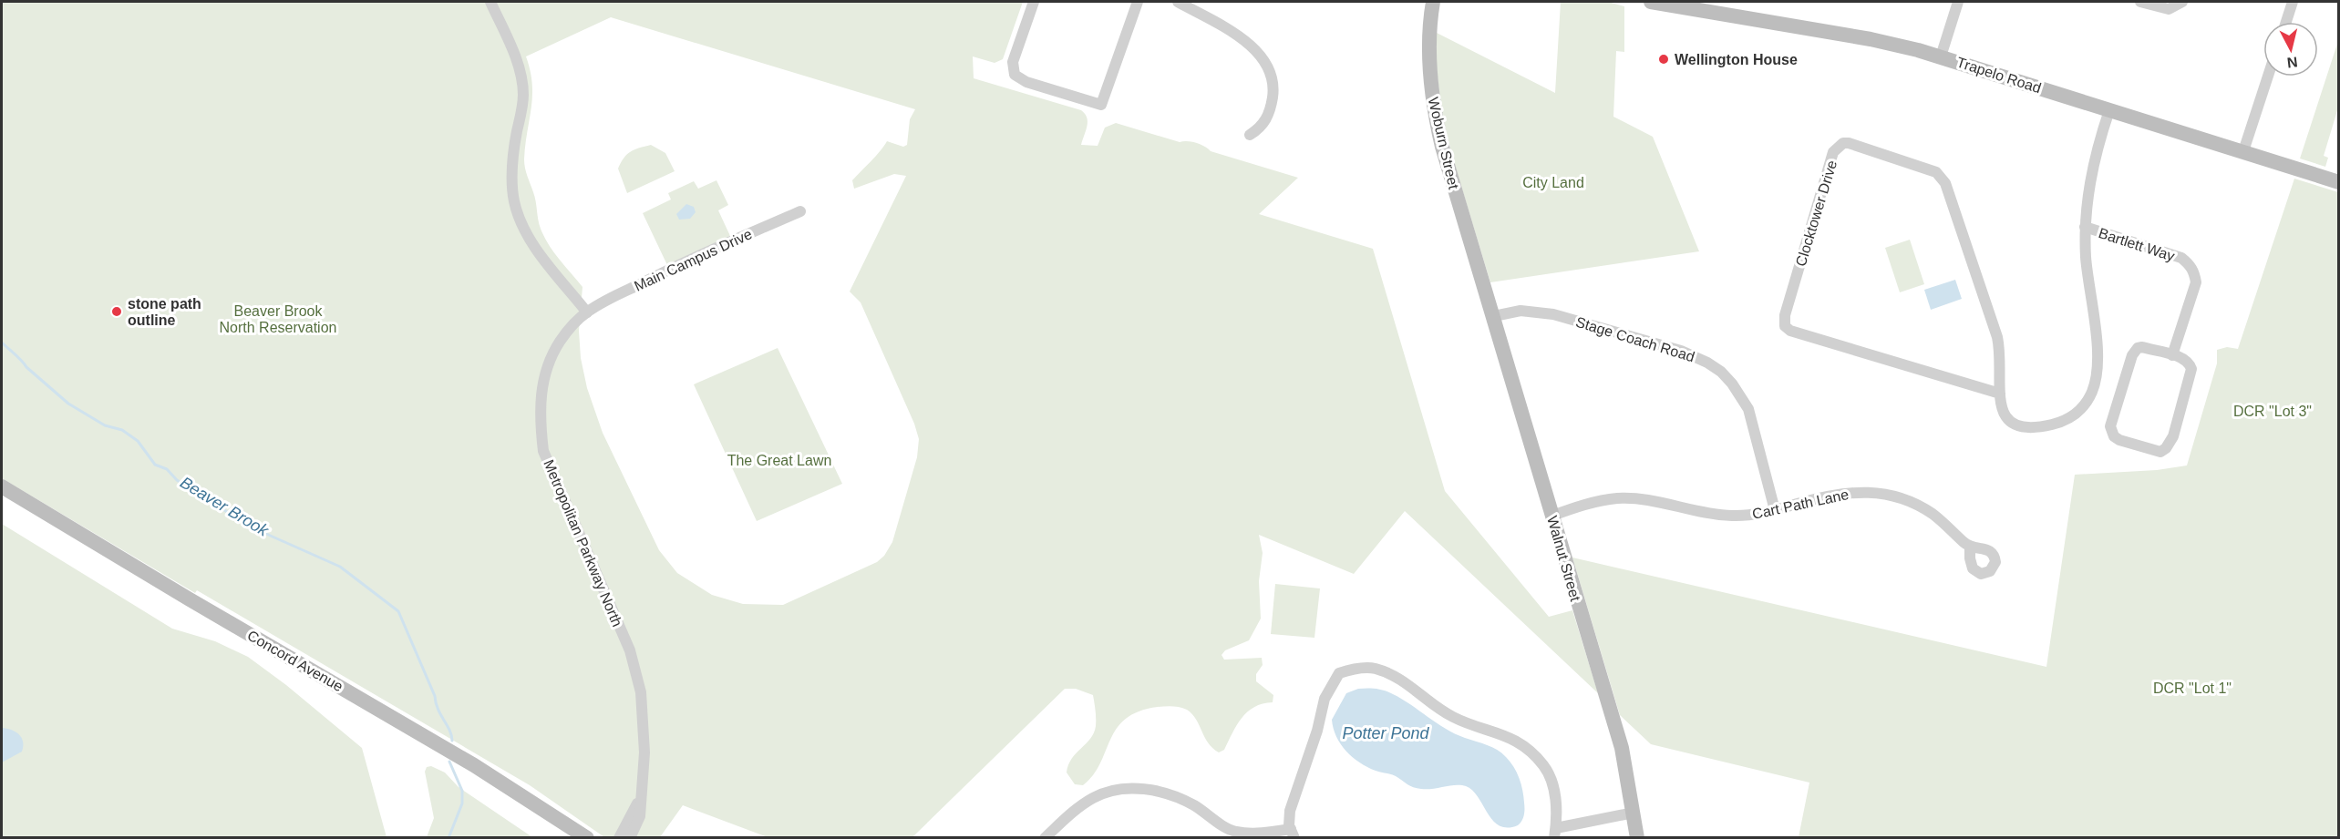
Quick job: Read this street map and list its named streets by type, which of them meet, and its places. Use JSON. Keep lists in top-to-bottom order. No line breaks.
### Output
{"streets":{"main road":["Trapelo Road","Woburn Street","Walnut Street","Concord Avenue"],"street":["Clocktower Drive","Bartlett Way","Main Campus Drive","Stage Coach Road","Cart Path Lane","Metropolitan Parkway North"]},"crossings":[["Trapelo Road","Clocktower Drive"],["Woburn Street","Walnut Street"],["Clocktower Drive","Bartlett Way"],["Main Campus Drive","Metropolitan Parkway North"],["Stage Coach Road","Cart Path Lane"],["Stage Coach Road","Walnut Street"],["Cart Path Lane","Walnut Street"]],"water":["Beaver Brook","Potter Pond"],"parks":["City Land","Beaver Brook North Reservation","DCR \"Lot 3\"","The Great Lawn","DCR \"Lot 1\""],"places":["Wellington House","stone path outline"],"north":"bottom"}
